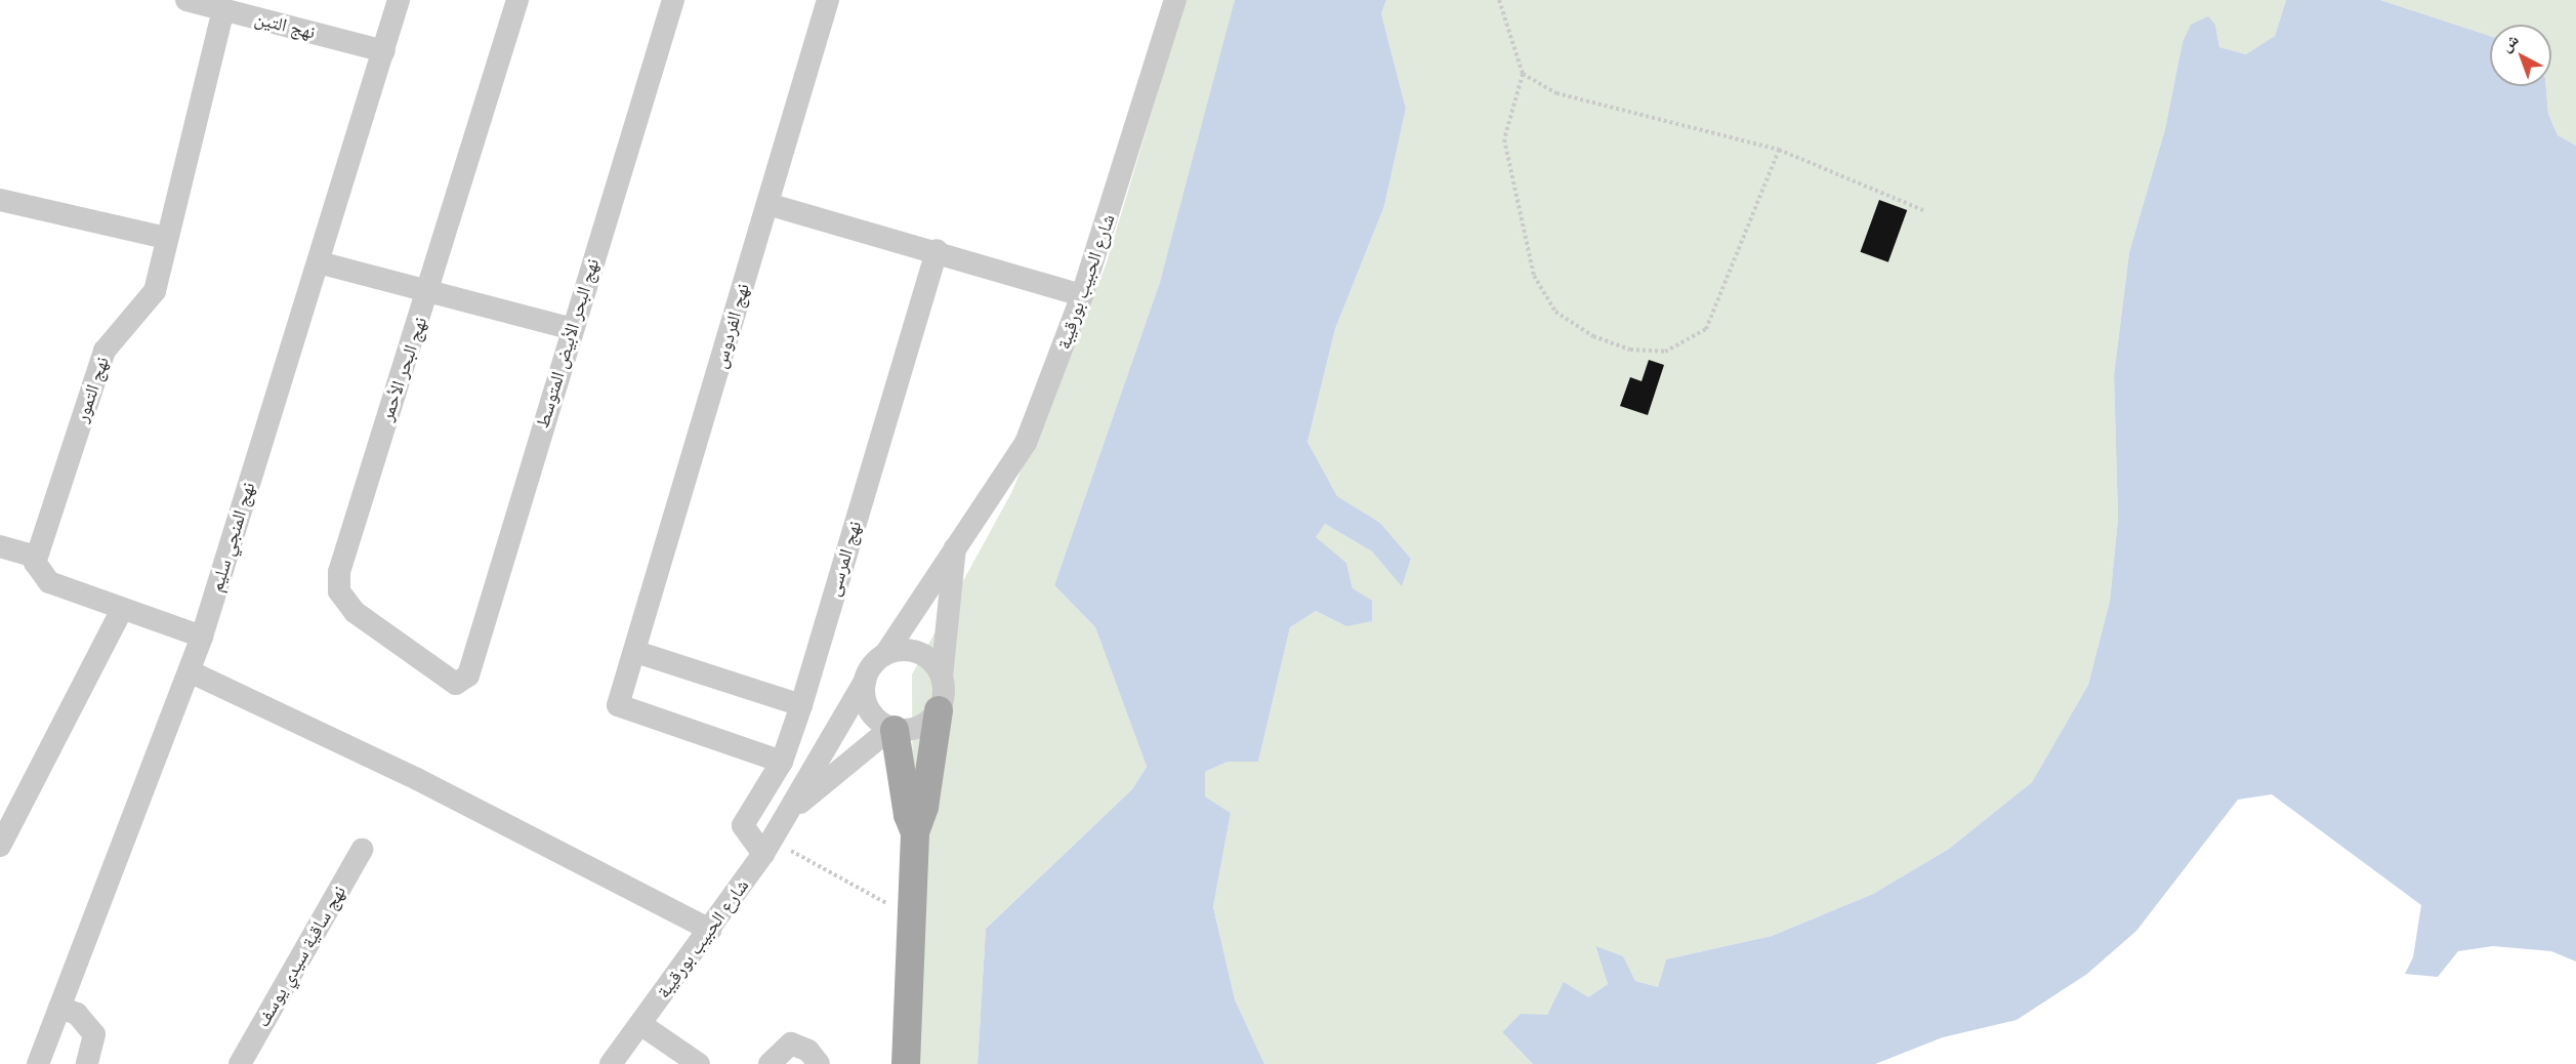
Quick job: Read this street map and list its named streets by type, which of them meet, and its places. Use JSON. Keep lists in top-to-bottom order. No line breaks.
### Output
{"streets":{"street":["نهج التين","شارع الحبيب بورقيبة","نهج الفردوس","نهج البحر الأبيض المتوسط","نهج البحر الأحمر","نهج التمور","نهج المنجي سليم","نهج المرسى","نهج ساقية سيدي يوسف"]},"crossings":[["نهج التين","نهج التمور"],["نهج التين","نهج المنجي سليم"],["شارع الحبيب بورقيبة","نهج المرسى"],["نهج الفردوس","نهج المرسى"],["نهج البحر الأبيض المتوسط","نهج البحر الأحمر"]],"north":"top left"}
